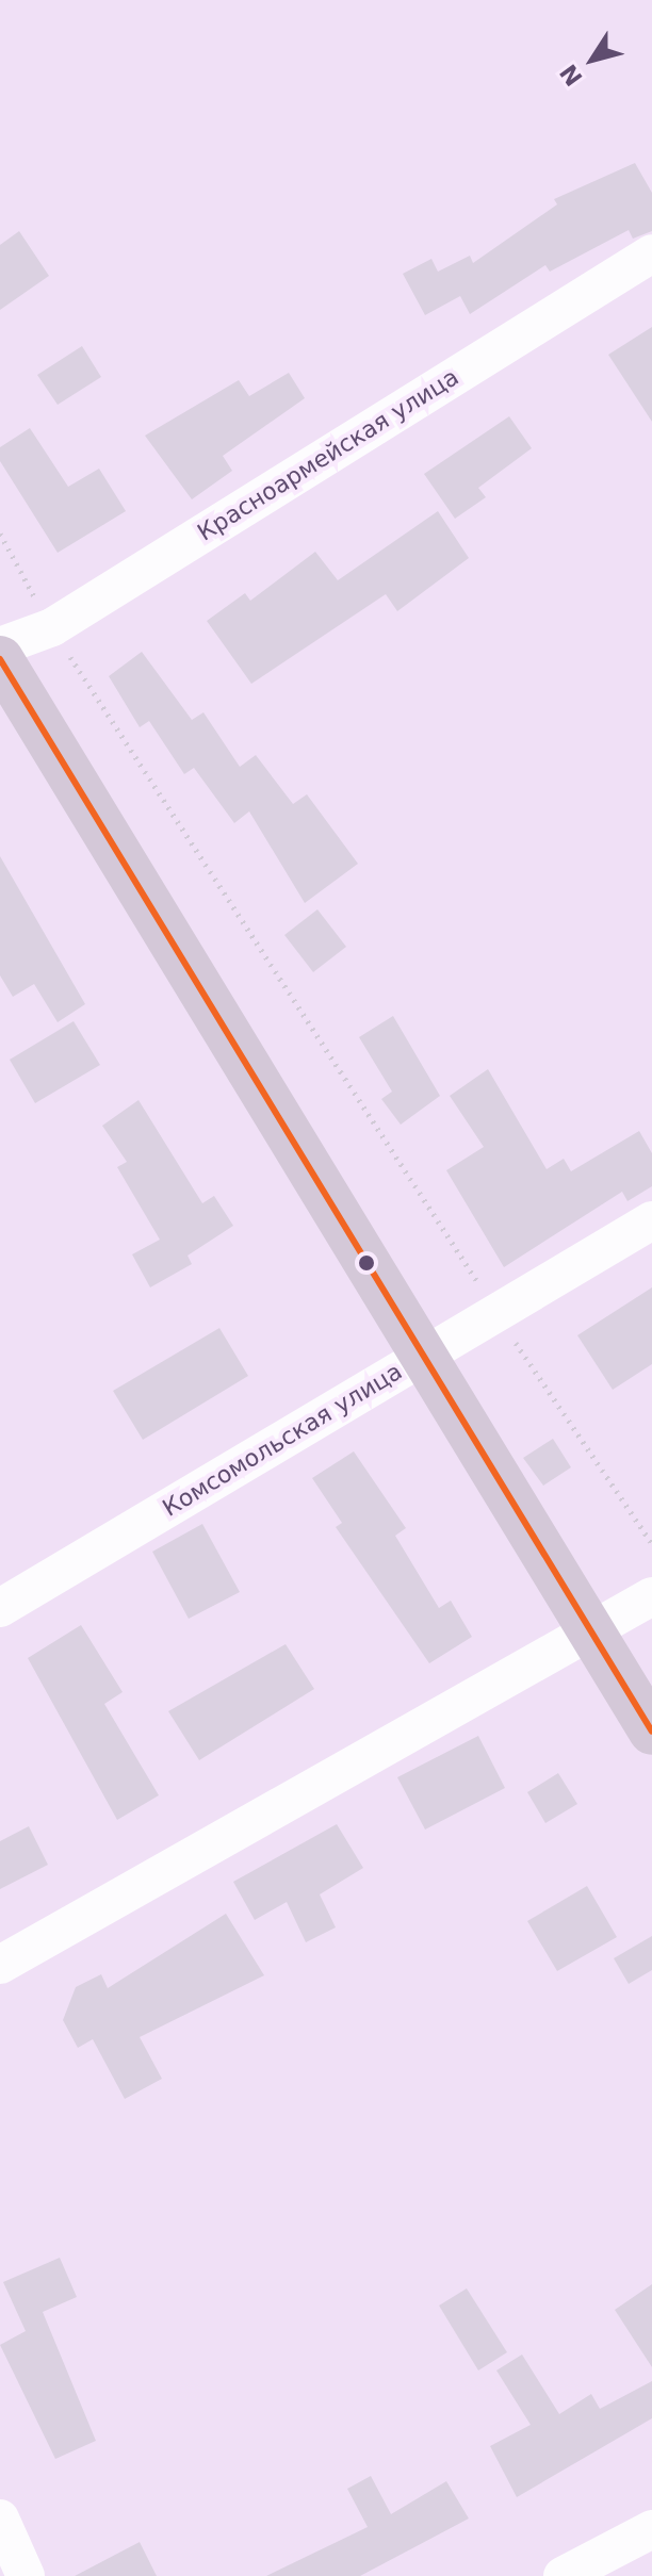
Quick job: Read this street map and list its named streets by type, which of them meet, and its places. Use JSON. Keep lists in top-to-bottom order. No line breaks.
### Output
{"streets":{"street":["Красноармейская улица","Комсомольская улица"]},"north":"bottom left"}
